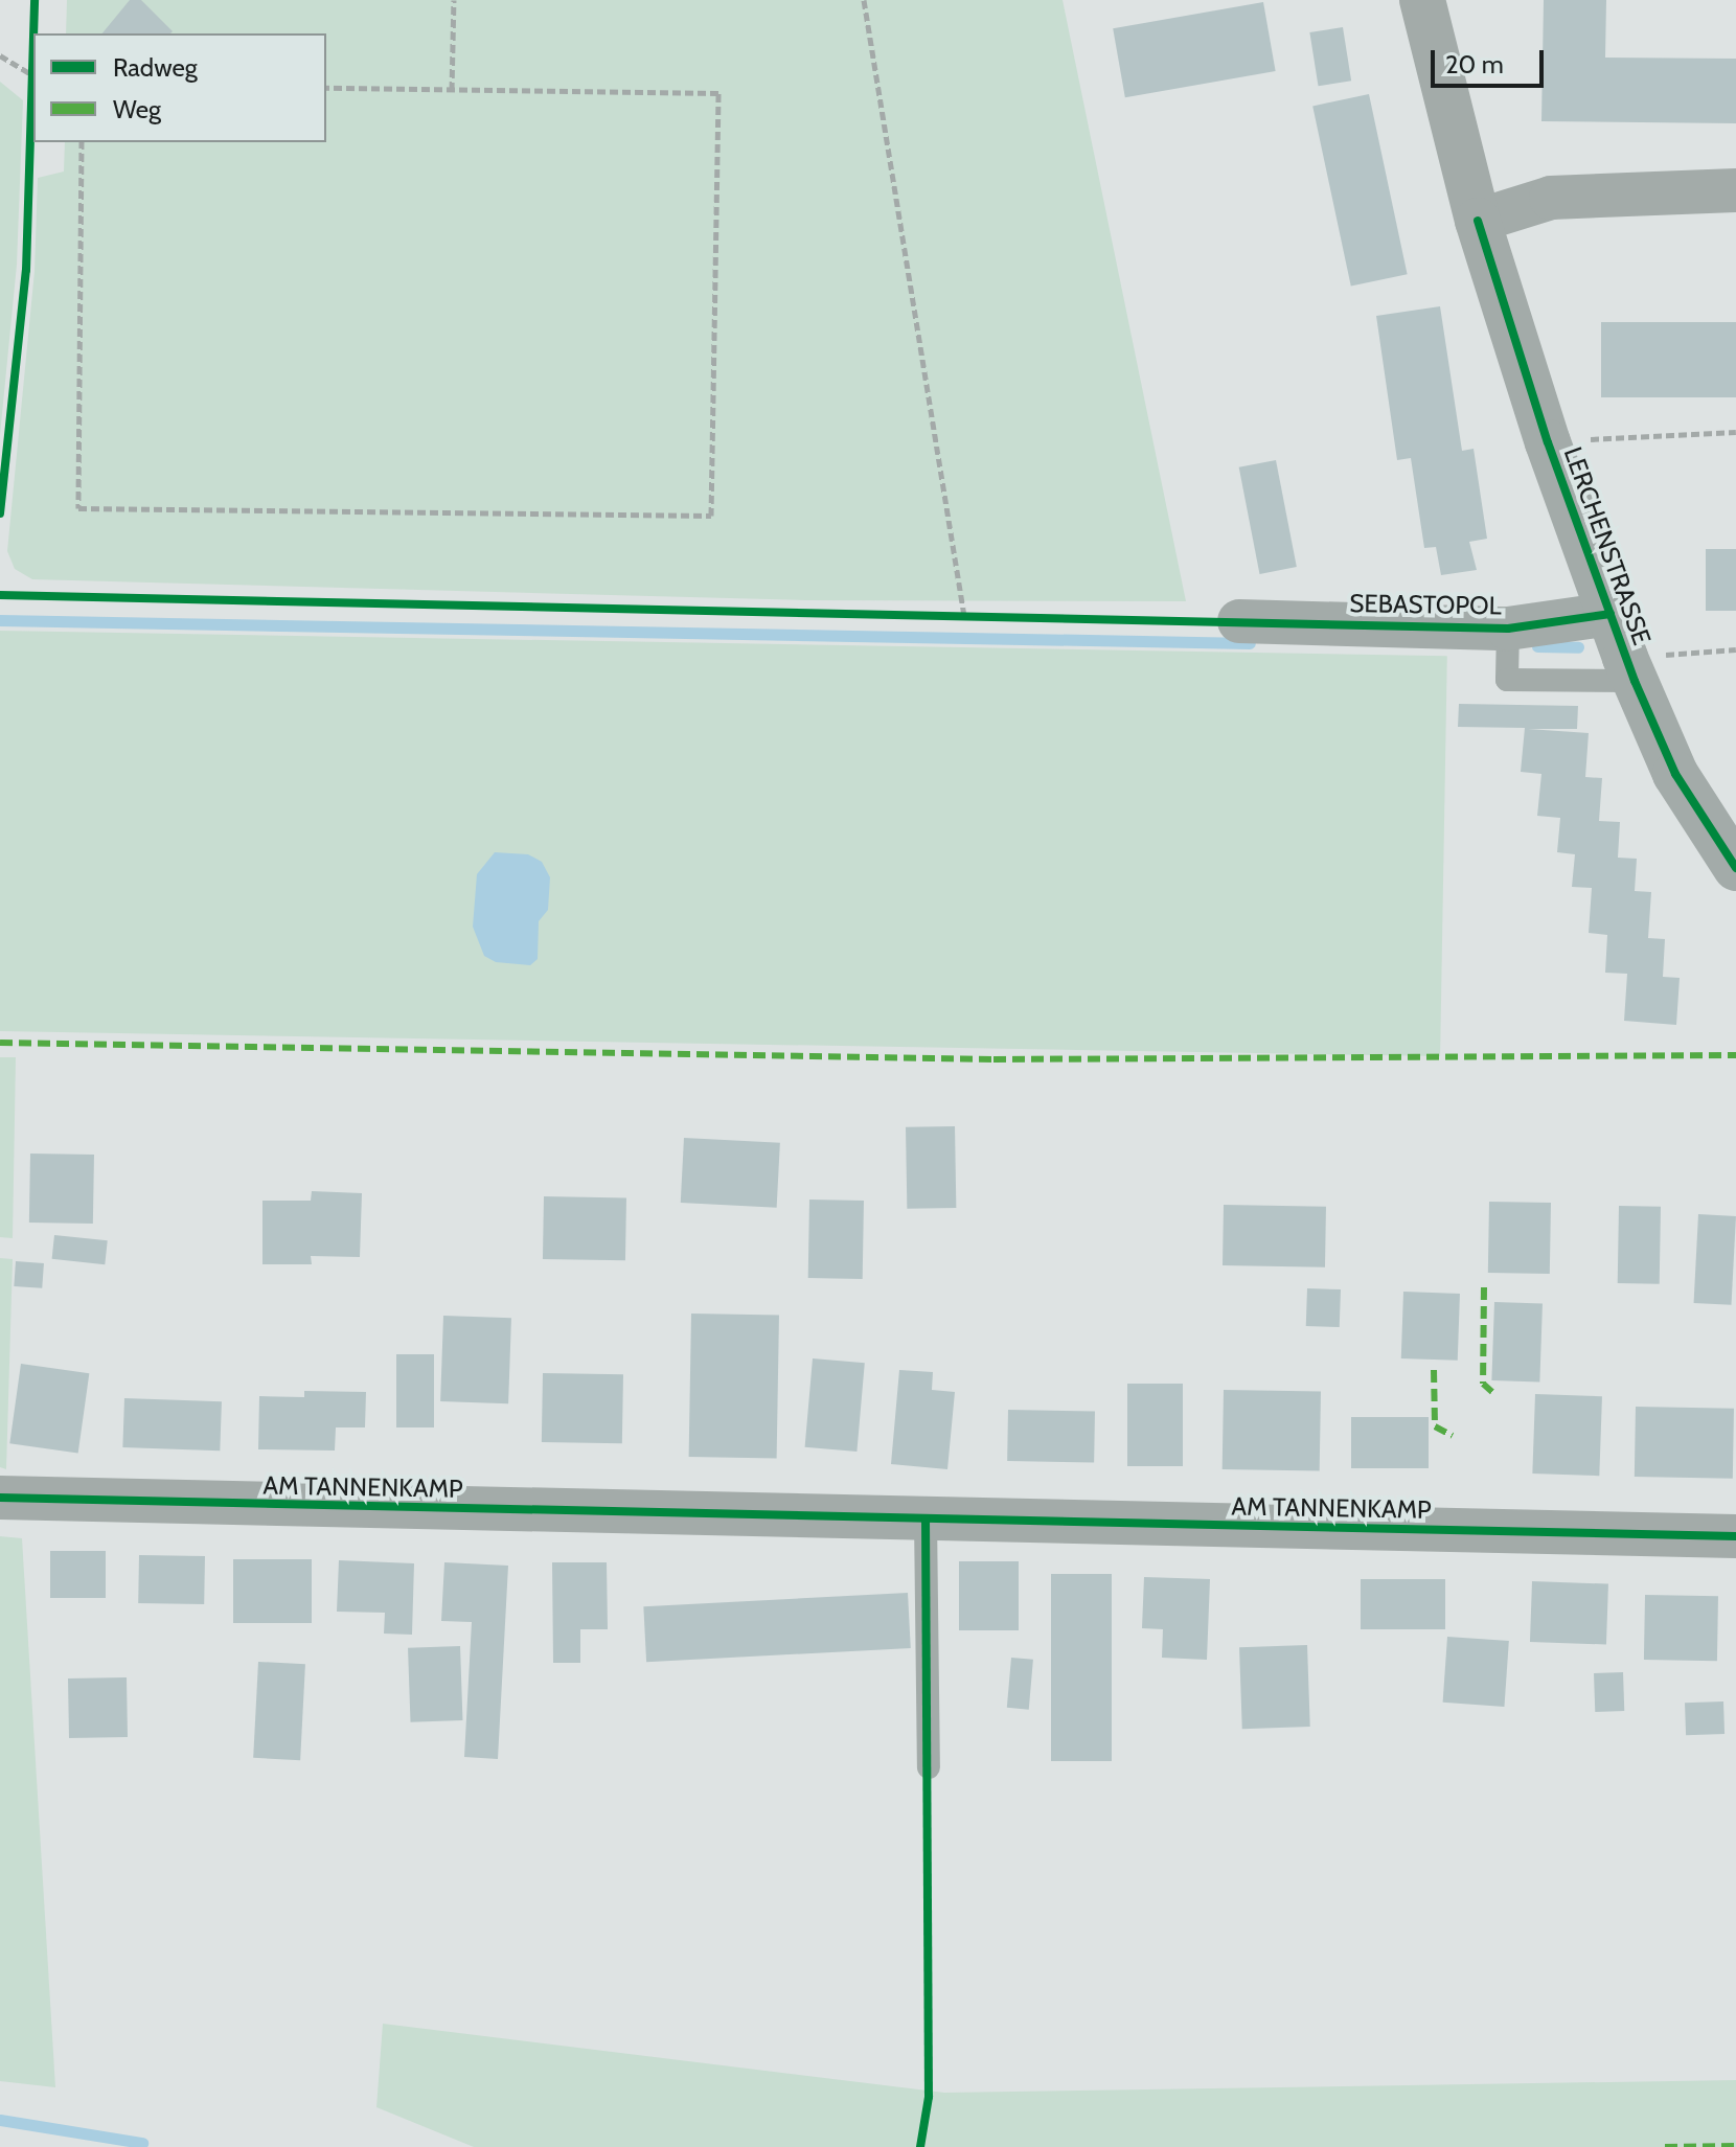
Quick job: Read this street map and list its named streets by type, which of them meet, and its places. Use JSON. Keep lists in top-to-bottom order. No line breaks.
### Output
{"streets":{"street":["LERCHENSTRASSE","SEBASTOPOL","AM TANNENKAMP"]},"crossings":[["LERCHENSTRASSE","SEBASTOPOL"]],"legend":["Radweg","Weg"],"scale_bar":"20 m"}
